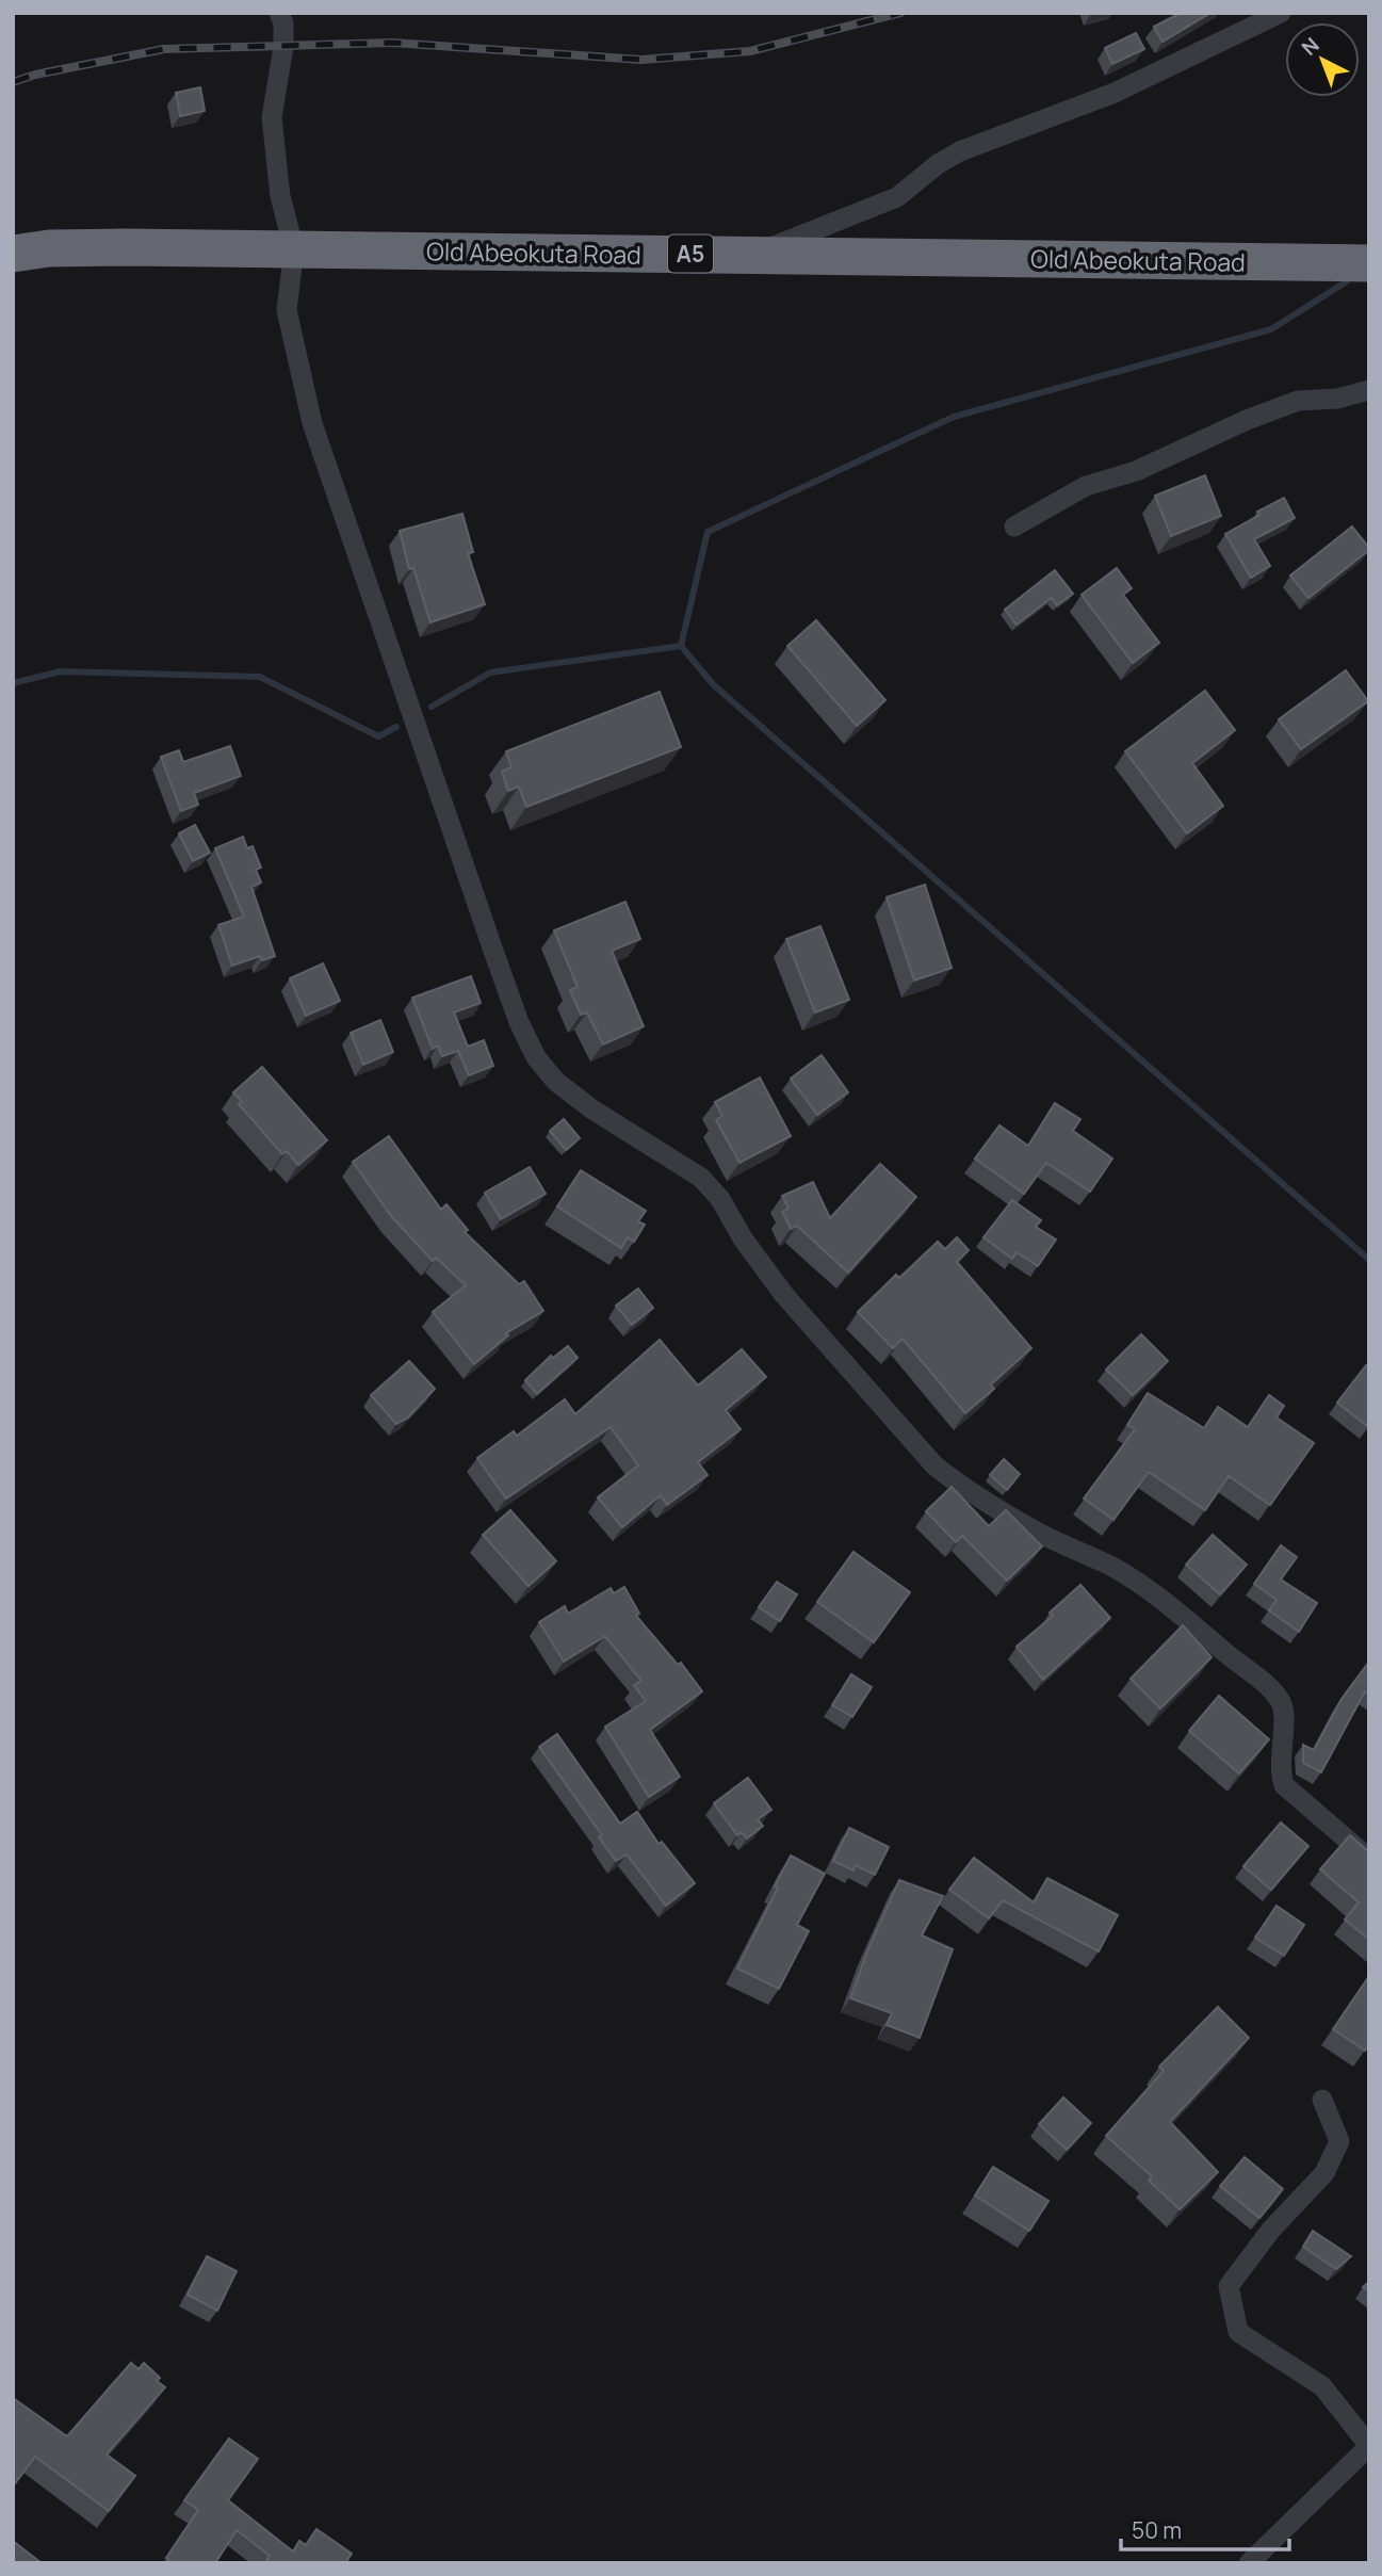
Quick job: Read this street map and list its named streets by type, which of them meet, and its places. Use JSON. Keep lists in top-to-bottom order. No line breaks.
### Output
{"streets":{"highway":["Old Abeokuta Road","A5"]},"scale_bar":"50 m","north":"top left"}
